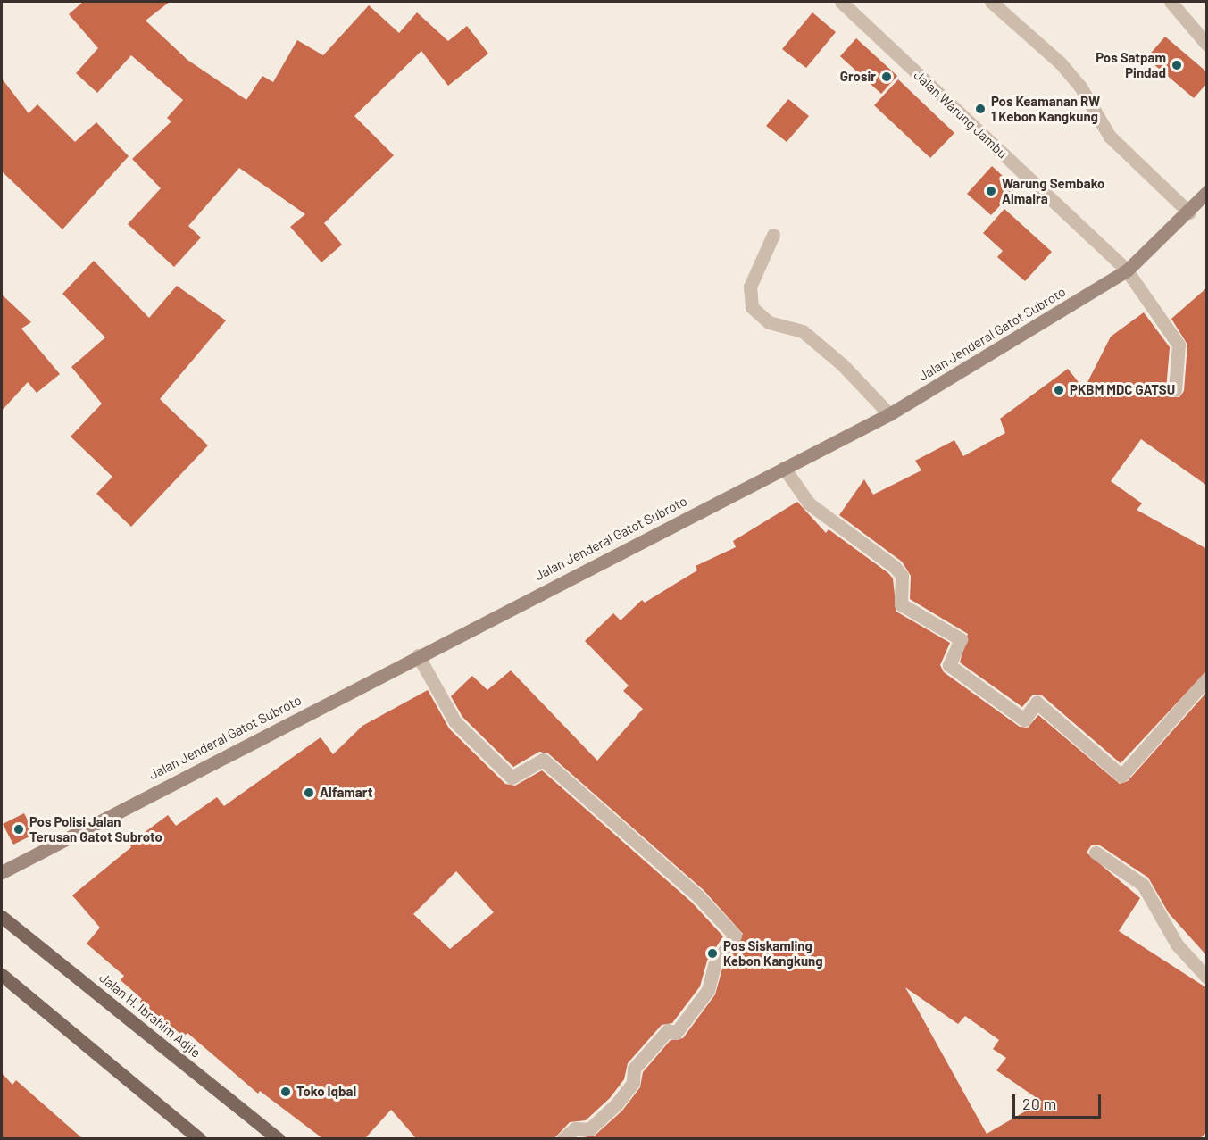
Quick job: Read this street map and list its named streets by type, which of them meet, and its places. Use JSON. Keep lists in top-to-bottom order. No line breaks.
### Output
{"streets":{"main road":["Jalan H. Ibrahim Adjie"],"street":["Jalan Warung Jambu","Jalan Jenderal Gatot Subroto"]},"crossings":[["Jalan Warung Jambu","Jalan Jenderal Gatot Subroto"]],"places":["Pos Satpam Pindad","Grosir","Pos Keamanan RW 1 Kebon Kangkung","Warung Sembako Almaira","PKBM MDC GATSU","Alfamart","Pos Polisi Jalan Terusan Gatot Subroto","Pos Siskamling Kebon Kangkung","Toko Iqbal"],"scale_bar":"20 m"}
